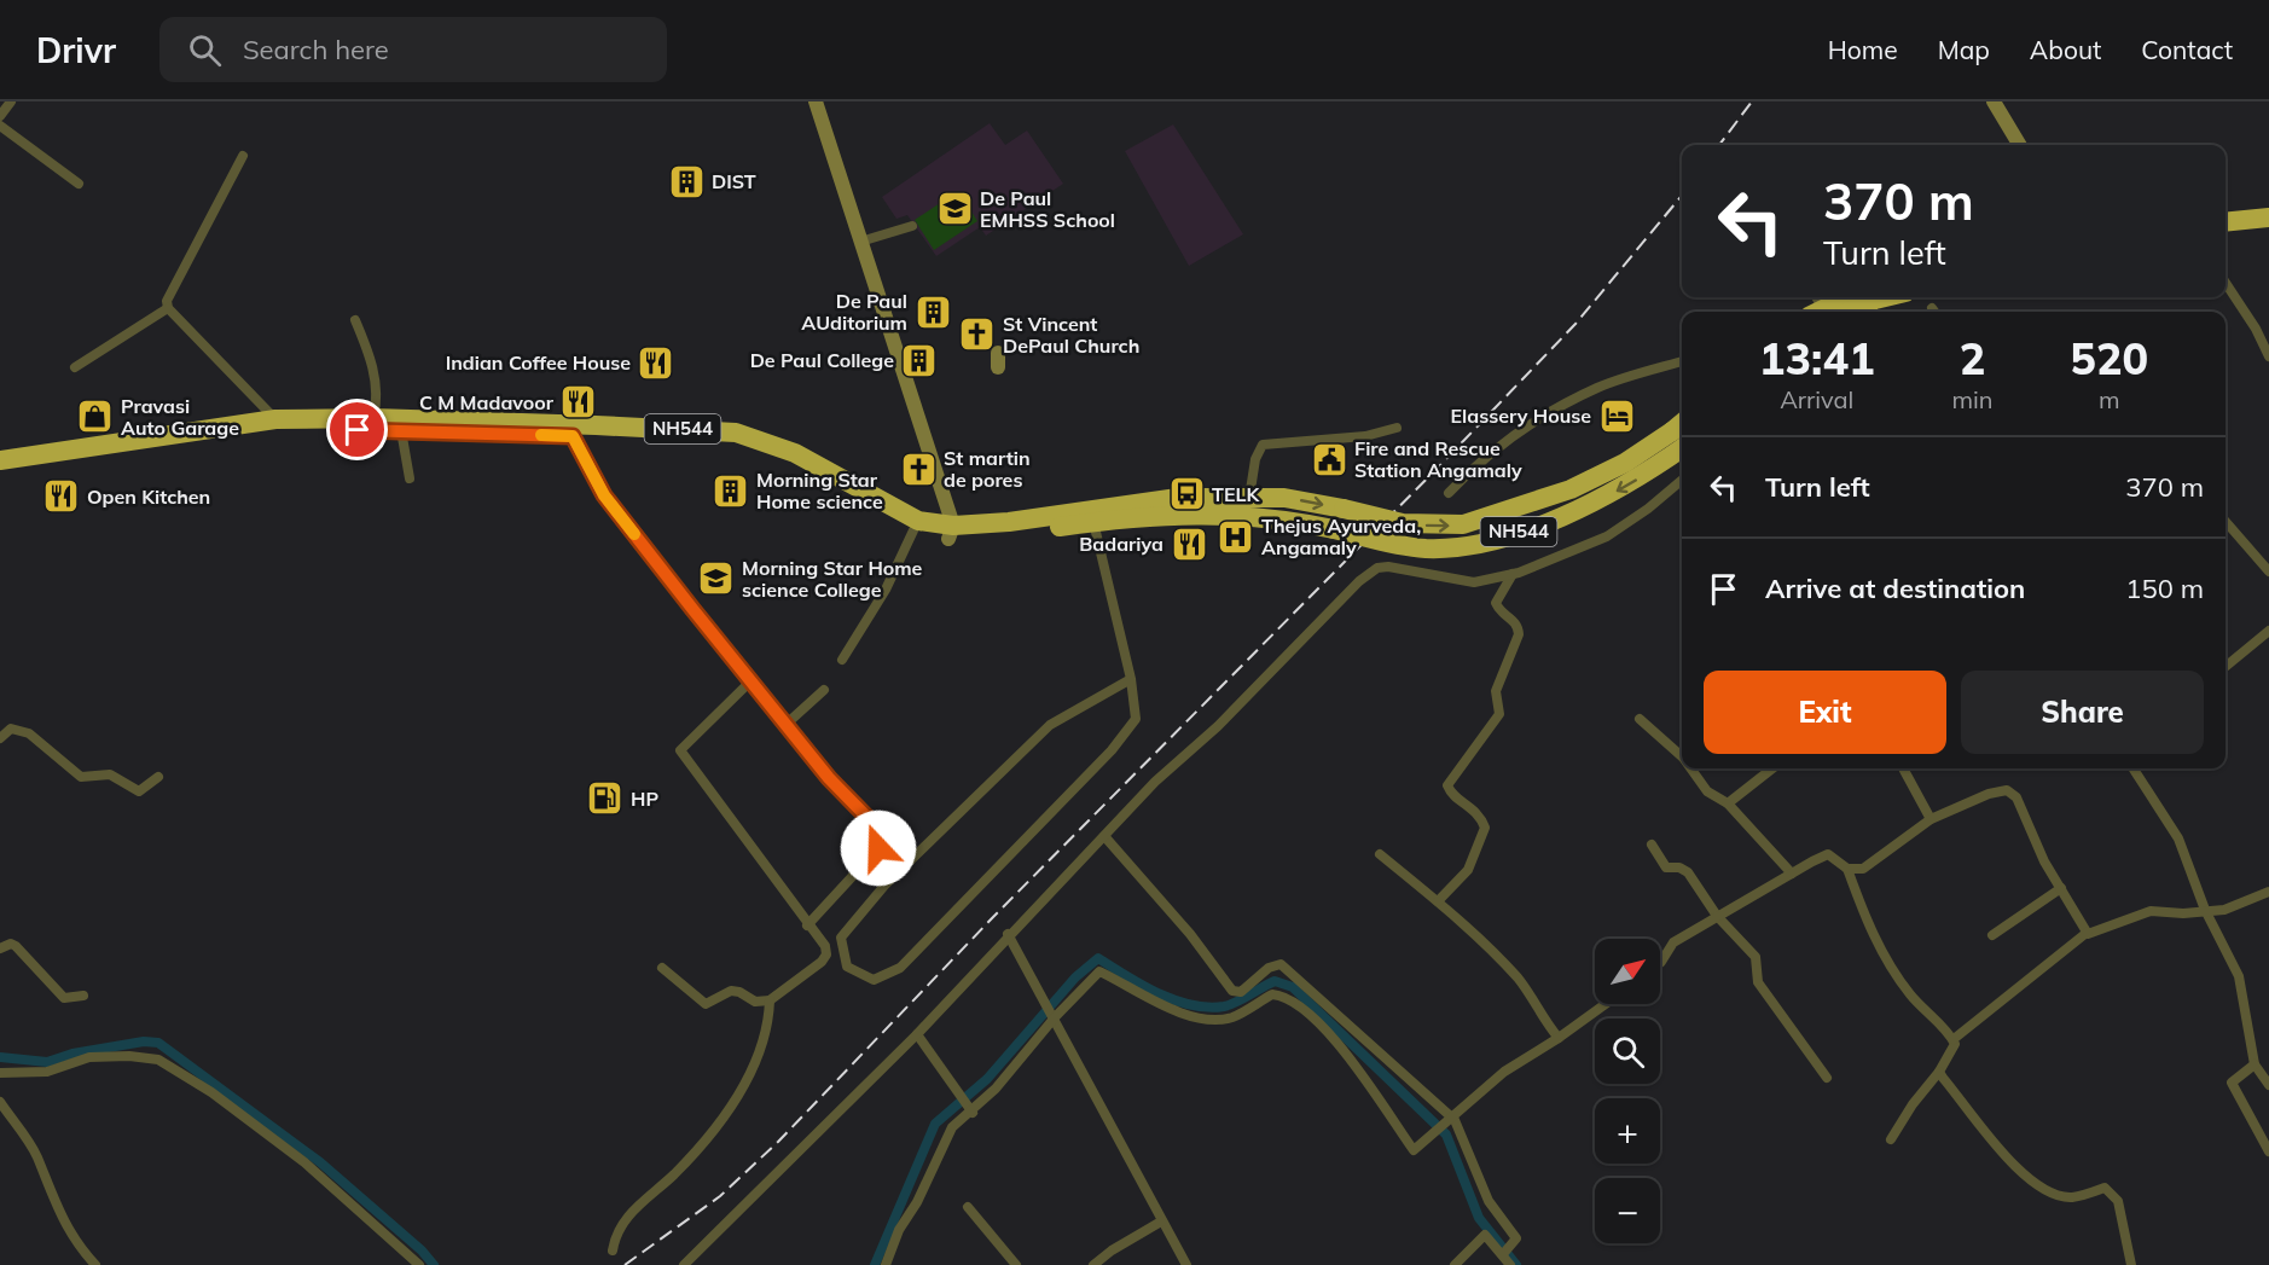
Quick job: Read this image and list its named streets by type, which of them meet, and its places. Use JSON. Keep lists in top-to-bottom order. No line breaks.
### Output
{"streets":{"highway":["NH544"]},"places":{"building":["DIST","De Paul AUditorium","De Paul College","Morning Star Home science"],"school or university":["De Paul EMHSS School","Morning Star Home science College"],"church":["St Vincent DePaul Church","St martin de pores"],"restaurant":["Indian Coffee House","C M Madavoor","Open Kitchen","Badariya"],"hotel":["Elassery House"],"shop":["Pravasi Auto Garage"],"public building":["Fire and Rescue Station Angamaly"],"bus stop":["TELK"],"hospital":["Thejus Ayurveda, Angamaly"],"fuel station":["HP"]},"north":"top right","page":{"header":"Drivr","search":"Search here","nav":["Home","Map","About","Contact"],"turn":["370 m","Turn left"],"eta":["13:41","Arrival","2","min","520","m"],"list":[{"name":"Turn left","value":"370 m"},{"name":"Arrive at destination","value":"150 m"}],"buttons":["Exit","Share"],"map_buttons":["+","−"]}}
